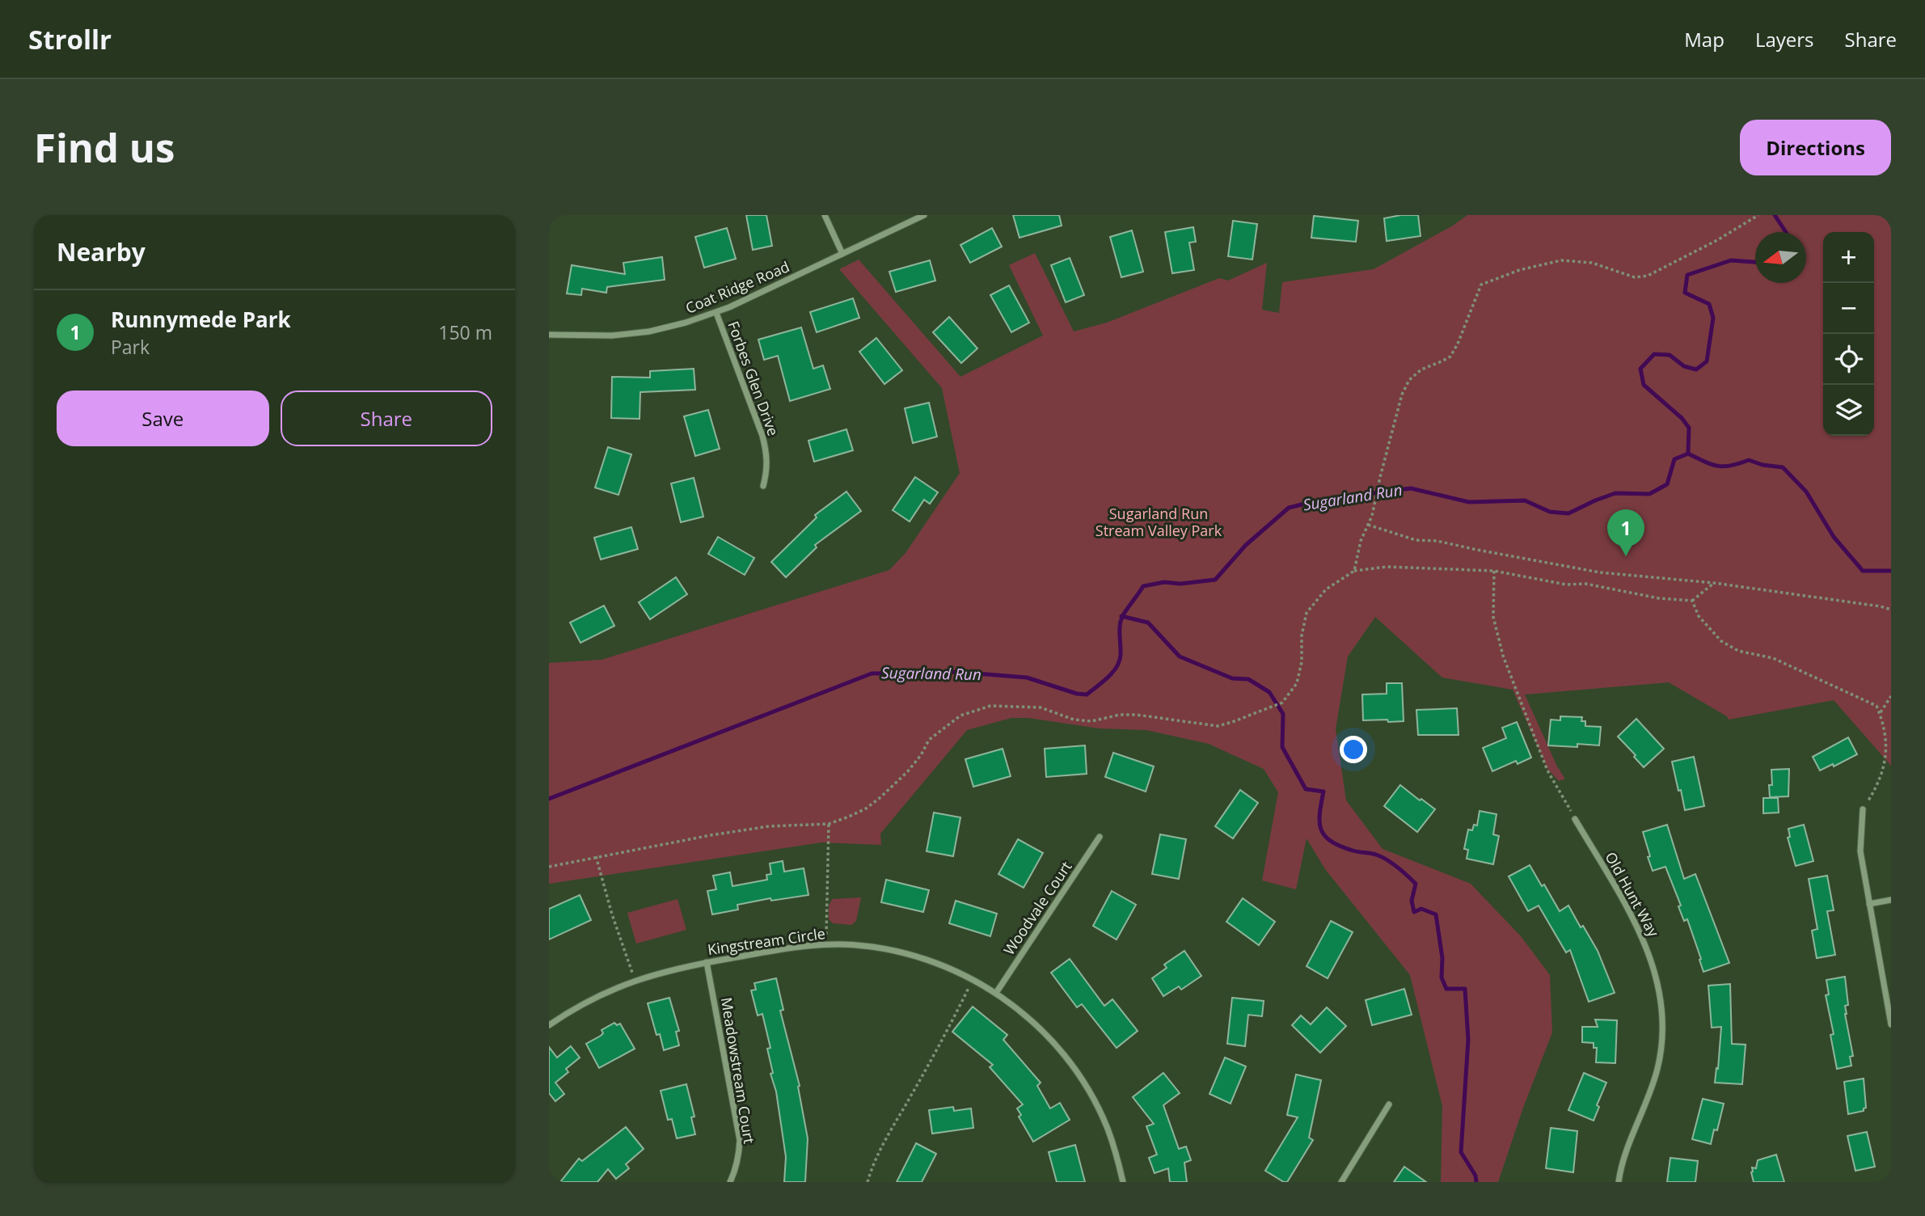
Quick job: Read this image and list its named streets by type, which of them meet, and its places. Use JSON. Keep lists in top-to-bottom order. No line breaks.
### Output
{"streets":{"street":["Coat Ridge Road","Forbes Glen Drive","Old Hunt Way","Woodvale Court","Kingstream Circle","Meadowstream Court"]},"crossings":[["Coat Ridge Road","Forbes Glen Drive"],["Woodvale Court","Kingstream Circle"],["Kingstream Circle","Meadowstream Court"]],"water":["Sugarland Run"],"parks":["Sugarland Run Stream Valley Park"],"north":"left","page":{"header":"Strollr","nav":["Map","Layers","Share"],"buttons":["Directions",["Save","Share"]],"title":"Find us","heading":"Nearby","map_buttons":["+","−"],"list":[{"mark":"1","name":"Runnymede Park","note":"Park","value":"150 m"}],"pins":"1"}}
